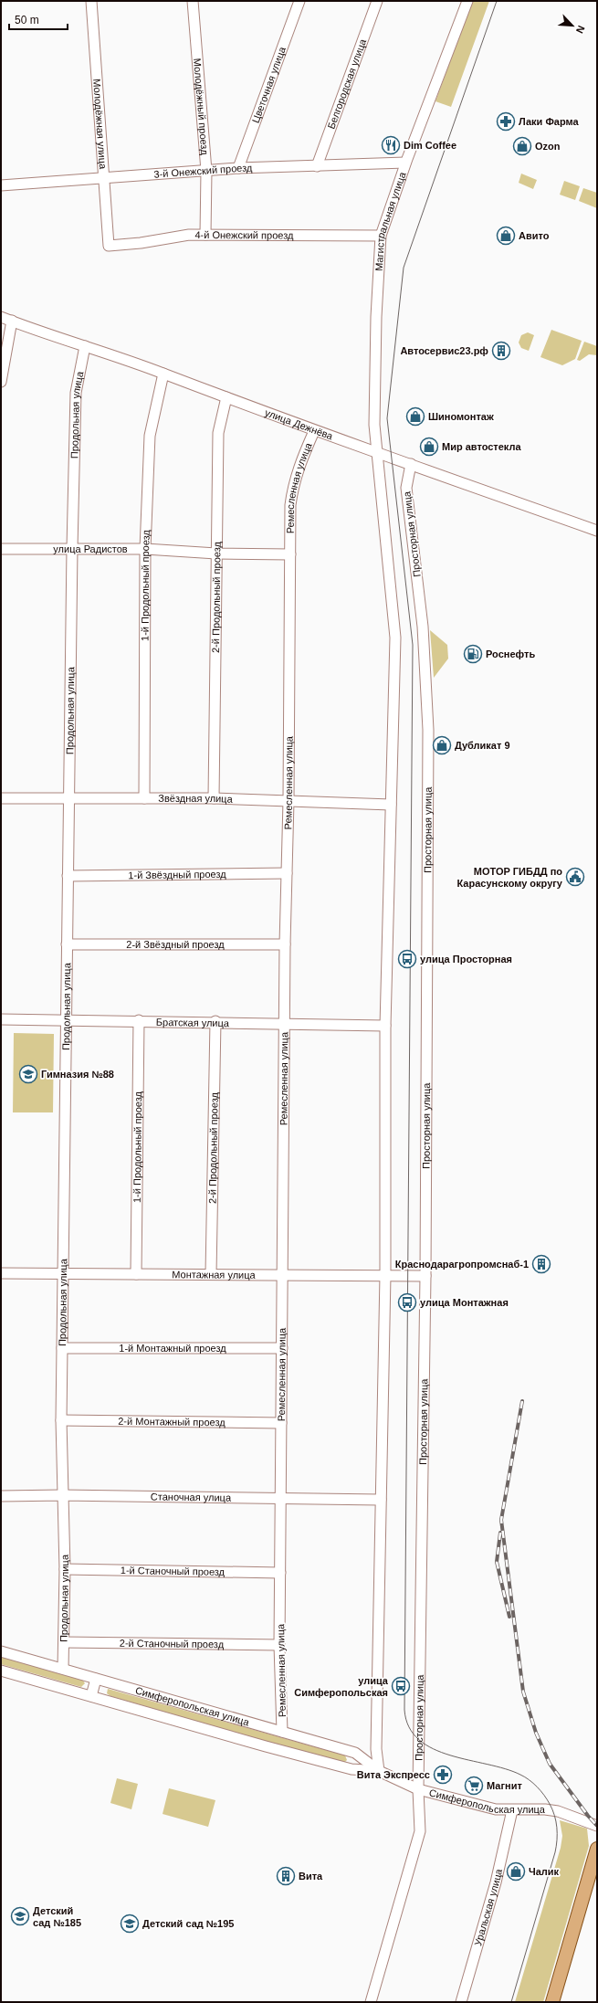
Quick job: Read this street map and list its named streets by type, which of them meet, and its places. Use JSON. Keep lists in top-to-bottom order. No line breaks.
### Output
{"streets":{"street":["Белгородская улица","Цветочная улица","Молодёжный проезд","Молодёжная улица","3-й Онежский проезд","Магистральная улица","4-й Онежский проезд","Продольная улица","улица Дежнёва","Ремесленная улица","Просторная улица","улица Радистов","1-й Продольный проезд","2-й Продольный проезд","Звёздная улица","1-й Звёздный проезд","2-й Звёздный проезд","Братская улица","Монтажная улица","1-й Монтажный проезд","2-й Монтажный проезд","Станочная улица","1-й Станочный проезд","2-й Станочный проезд","Симферопольская улица","Уральская улица"]},"crossings":[["Белгородская улица","3-й Онежский проезд"],["Цветочная улица","3-й Онежский проезд"],["Молодёжный проезд","3-й Онежский проезд"],["Молодёжный проезд","4-й Онежский проезд"],["Молодёжная улица","3-й Онежский проезд"],["Молодёжная улица","4-й Онежский проезд"],["3-й Онежский проезд","Магистральная улица"],["Магистральная улица","4-й Онежский проезд"],["Магистральная улица","улица Дежнёва"],["Продольная улица","улица Дежнёва"],["Продольная улица","улица Радистов"],["Продольная улица","Звёздная улица"],["Продольная улица","1-й Звёздный проезд"],["Продольная улица","2-й Звёздный проезд"],["Продольная улица","Братская улица"],["Продольная улица","Монтажная улица"],["Продольная улица","1-й Монтажный проезд"],["Продольная улица","2-й Монтажный проезд"],["Продольная улица","Станочная улица"],["Продольная улица","1-й Станочный проезд"],["Продольная улица","2-й Станочный проезд"],["Продольная улица","Симферопольская улица"],["улица Дежнёва","Ремесленная улица"],["улица Дежнёва","Просторная улица"],["улица Дежнёва","1-й Продольный проезд"],["улица Дежнёва","2-й Продольный проезд"],["Ремесленная улица","улица Радистов"],["Ремесленная улица","Звёздная улица"],["Ремесленная улица","1-й Звёздный проезд"],["Ремесленная улица","2-й Звёздный проезд"],["Ремесленная улица","Братская улица"],["Ремесленная улица","Монтажная улица"],["Ремесленная улица","1-й Монтажный проезд"],["Ремесленная улица","2-й Монтажный проезд"],["Ремесленная улица","Станочная улица"],["Ремесленная улица","1-й Станочный проезд"],["Ремесленная улица","2-й Станочный проезд"],["Ремесленная улица","Симферопольская улица"],["Просторная улица","Монтажная улица"],["Просторная улица","Симферопольская улица"],["улица Радистов","1-й Продольный проезд"],["улица Радистов","2-й Продольный проезд"],["1-й Продольный проезд","Звёздная улица"],["1-й Продольный проезд","Братская улица"],["1-й Продольный проезд","Монтажная улица"],["2-й Продольный проезд","Звёздная улица"],["2-й Продольный проезд","Братская улица"],["2-й Продольный проезд","Монтажная улица"],["Симферопольская улица","Уральская улица"]],"places":{"pharmacy":["Лаки Фарма","Вита Экспресс"],"restaurant":["Dim Coffee"],"shop":["Ozon","Авито","Шиномонтаж","Мир автостекла","Дубликат 9","Чалик"],"building":["Автосервис23.рф","Краснодарагропромснаб-1","Вита"],"fuel station":["Роснефть"],"public building":["МОТОР ГИБДД по Карасунскому округу"],"bus stop":["улица Просторная","улица Монтажная","улица Симферопольская"],"school or university":["Гимназия №88","Детский сад №185","Детский сад №195"],"supermarket":["Магнит"]},"scale_bar":"50 m","north":"bottom right"}
